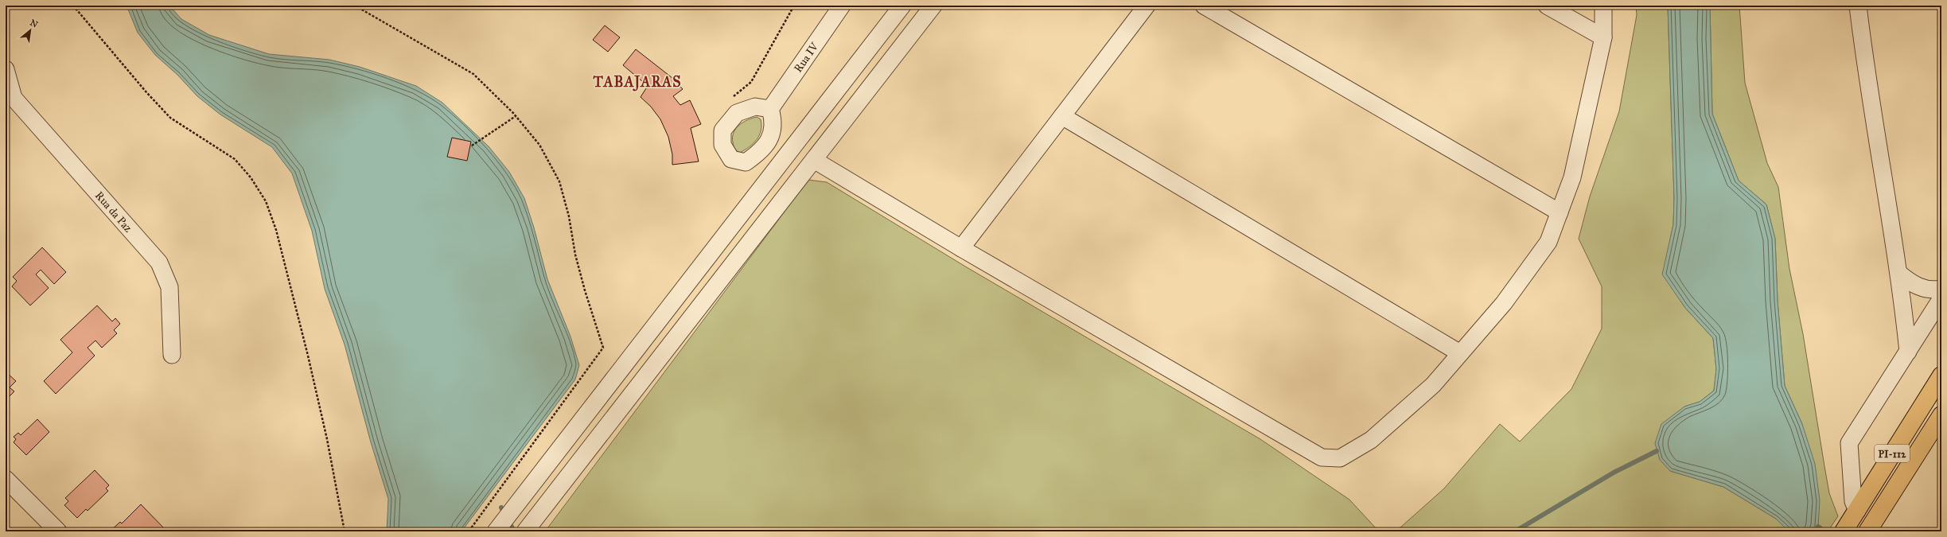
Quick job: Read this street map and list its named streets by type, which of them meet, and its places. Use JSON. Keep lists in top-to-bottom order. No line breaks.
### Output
{"streets":{"main road":["PI-112"],"street":["Rua IV","Rua da Paz"]},"districts":["TABAJARAS"],"north":"top right"}
